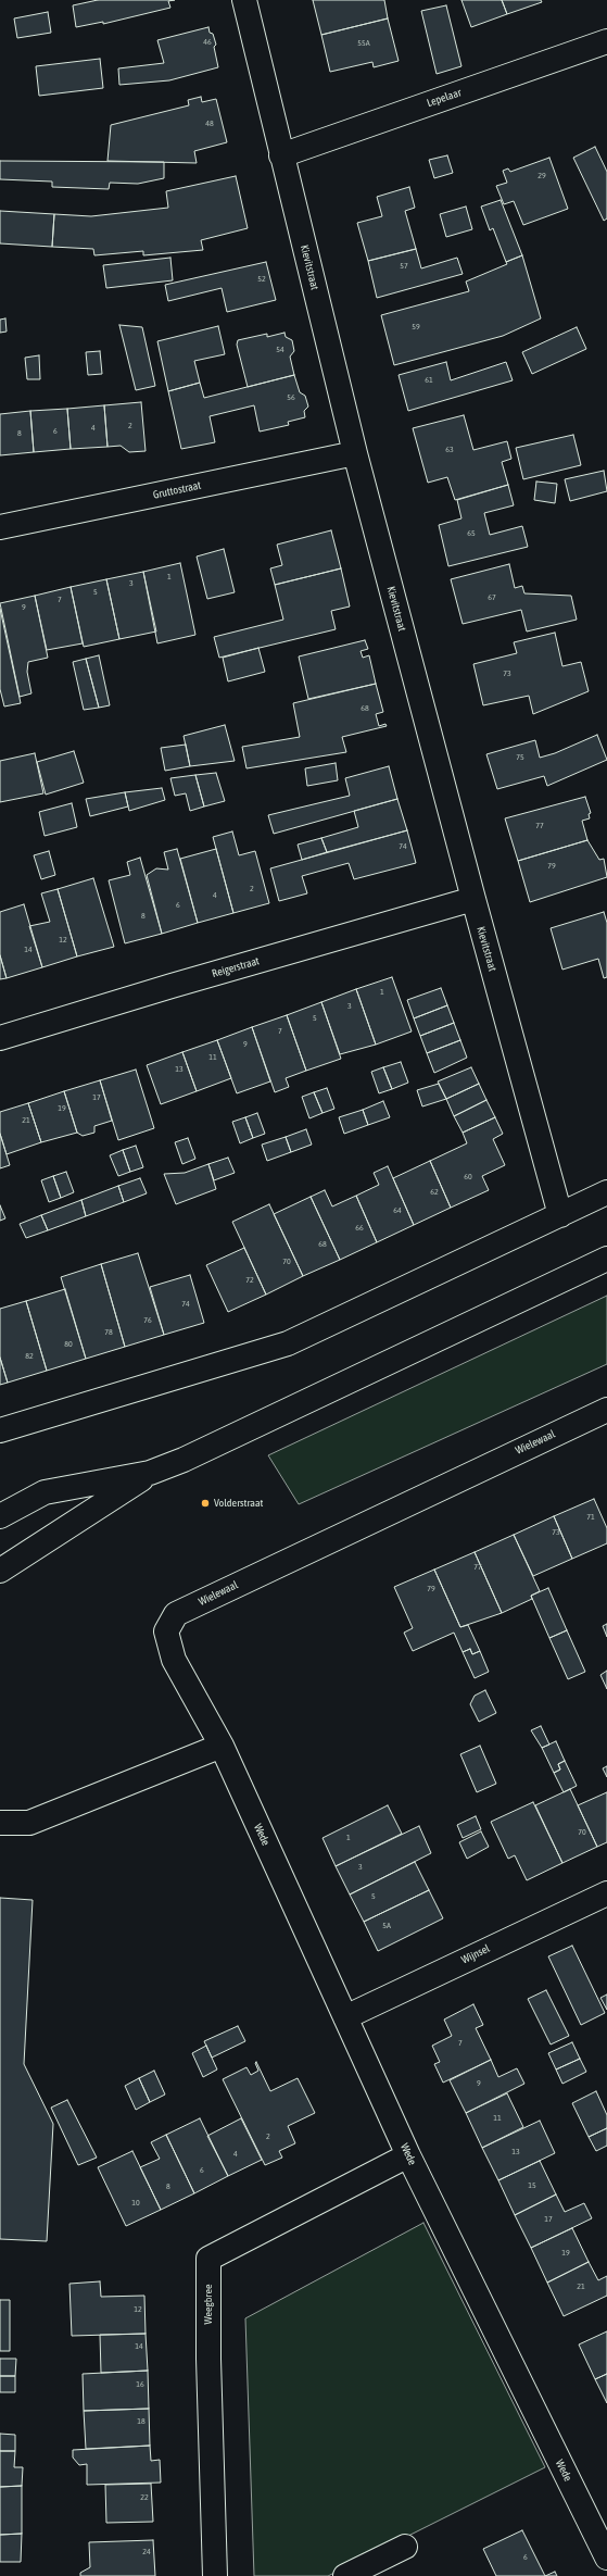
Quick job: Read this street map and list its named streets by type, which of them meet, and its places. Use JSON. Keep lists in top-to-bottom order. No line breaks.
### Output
{"streets":{"street":["Lepelaar","Kievitstraat","Gruttostraat","Reigerstraat","Wielewaal","Wede","Wijnsel","Weegbree"]},"crossings":[["Lepelaar","Kievitstraat"],["Kievitstraat","Gruttostraat"],["Kievitstraat","Reigerstraat"],["Wielewaal","Wede"],["Wede","Wijnsel"],["Wede","Weegbree"]],"places":["Volderstraat"],"house_numbers":["46","55A","48","29","57","52","59","54","61","56","2","4","6","8","63","65","1","3","5","67","7","9","73","68","75","77","74","79","2","4","6","8","12","14","1","3","5","7","9","11","13","17","19","21","60","62","64","66","68","70","72","74","76","78","80","82","71","73","77","79","70","1","3","5","5A","7","9","11","2","13","4","6","15","8","10","17","19","21","12","14","16","18","22","24","6"]}
